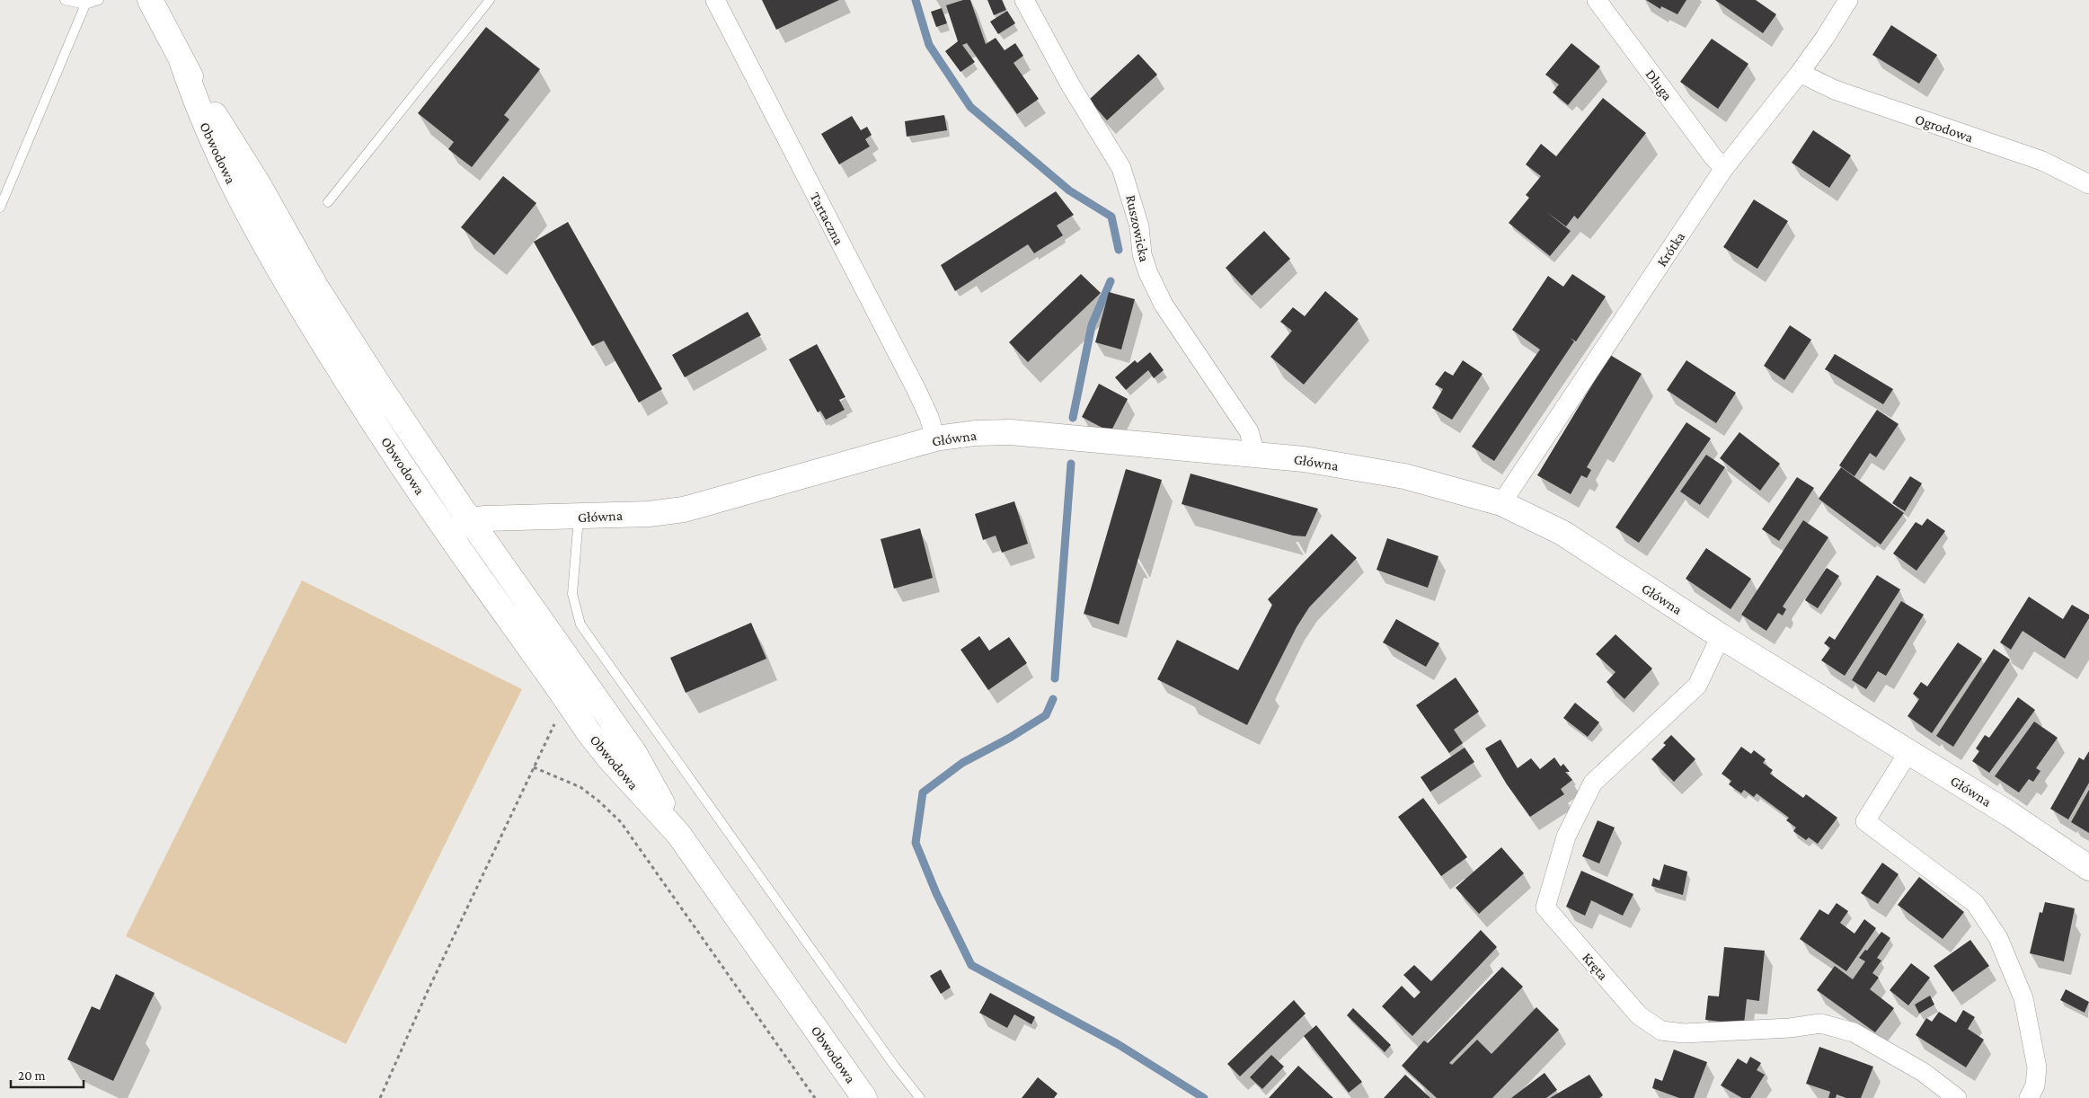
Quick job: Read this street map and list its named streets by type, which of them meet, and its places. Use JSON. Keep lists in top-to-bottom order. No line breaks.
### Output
{"streets":{"main road":["Obwodowa","Główna"],"street":["Długa","Ogrodowa","Tartaczna","Ruszowicka","Krótka","Kręta"]},"crossings":[["Długa","Krótka"],["Ogrodowa","Krótka"],["Obwodowa","Główna"],["Tartaczna","Główna"],["Ruszowicka","Główna"],["Krótka","Główna"],["Główna","Kręta"]],"scale_bar":"20 m"}
